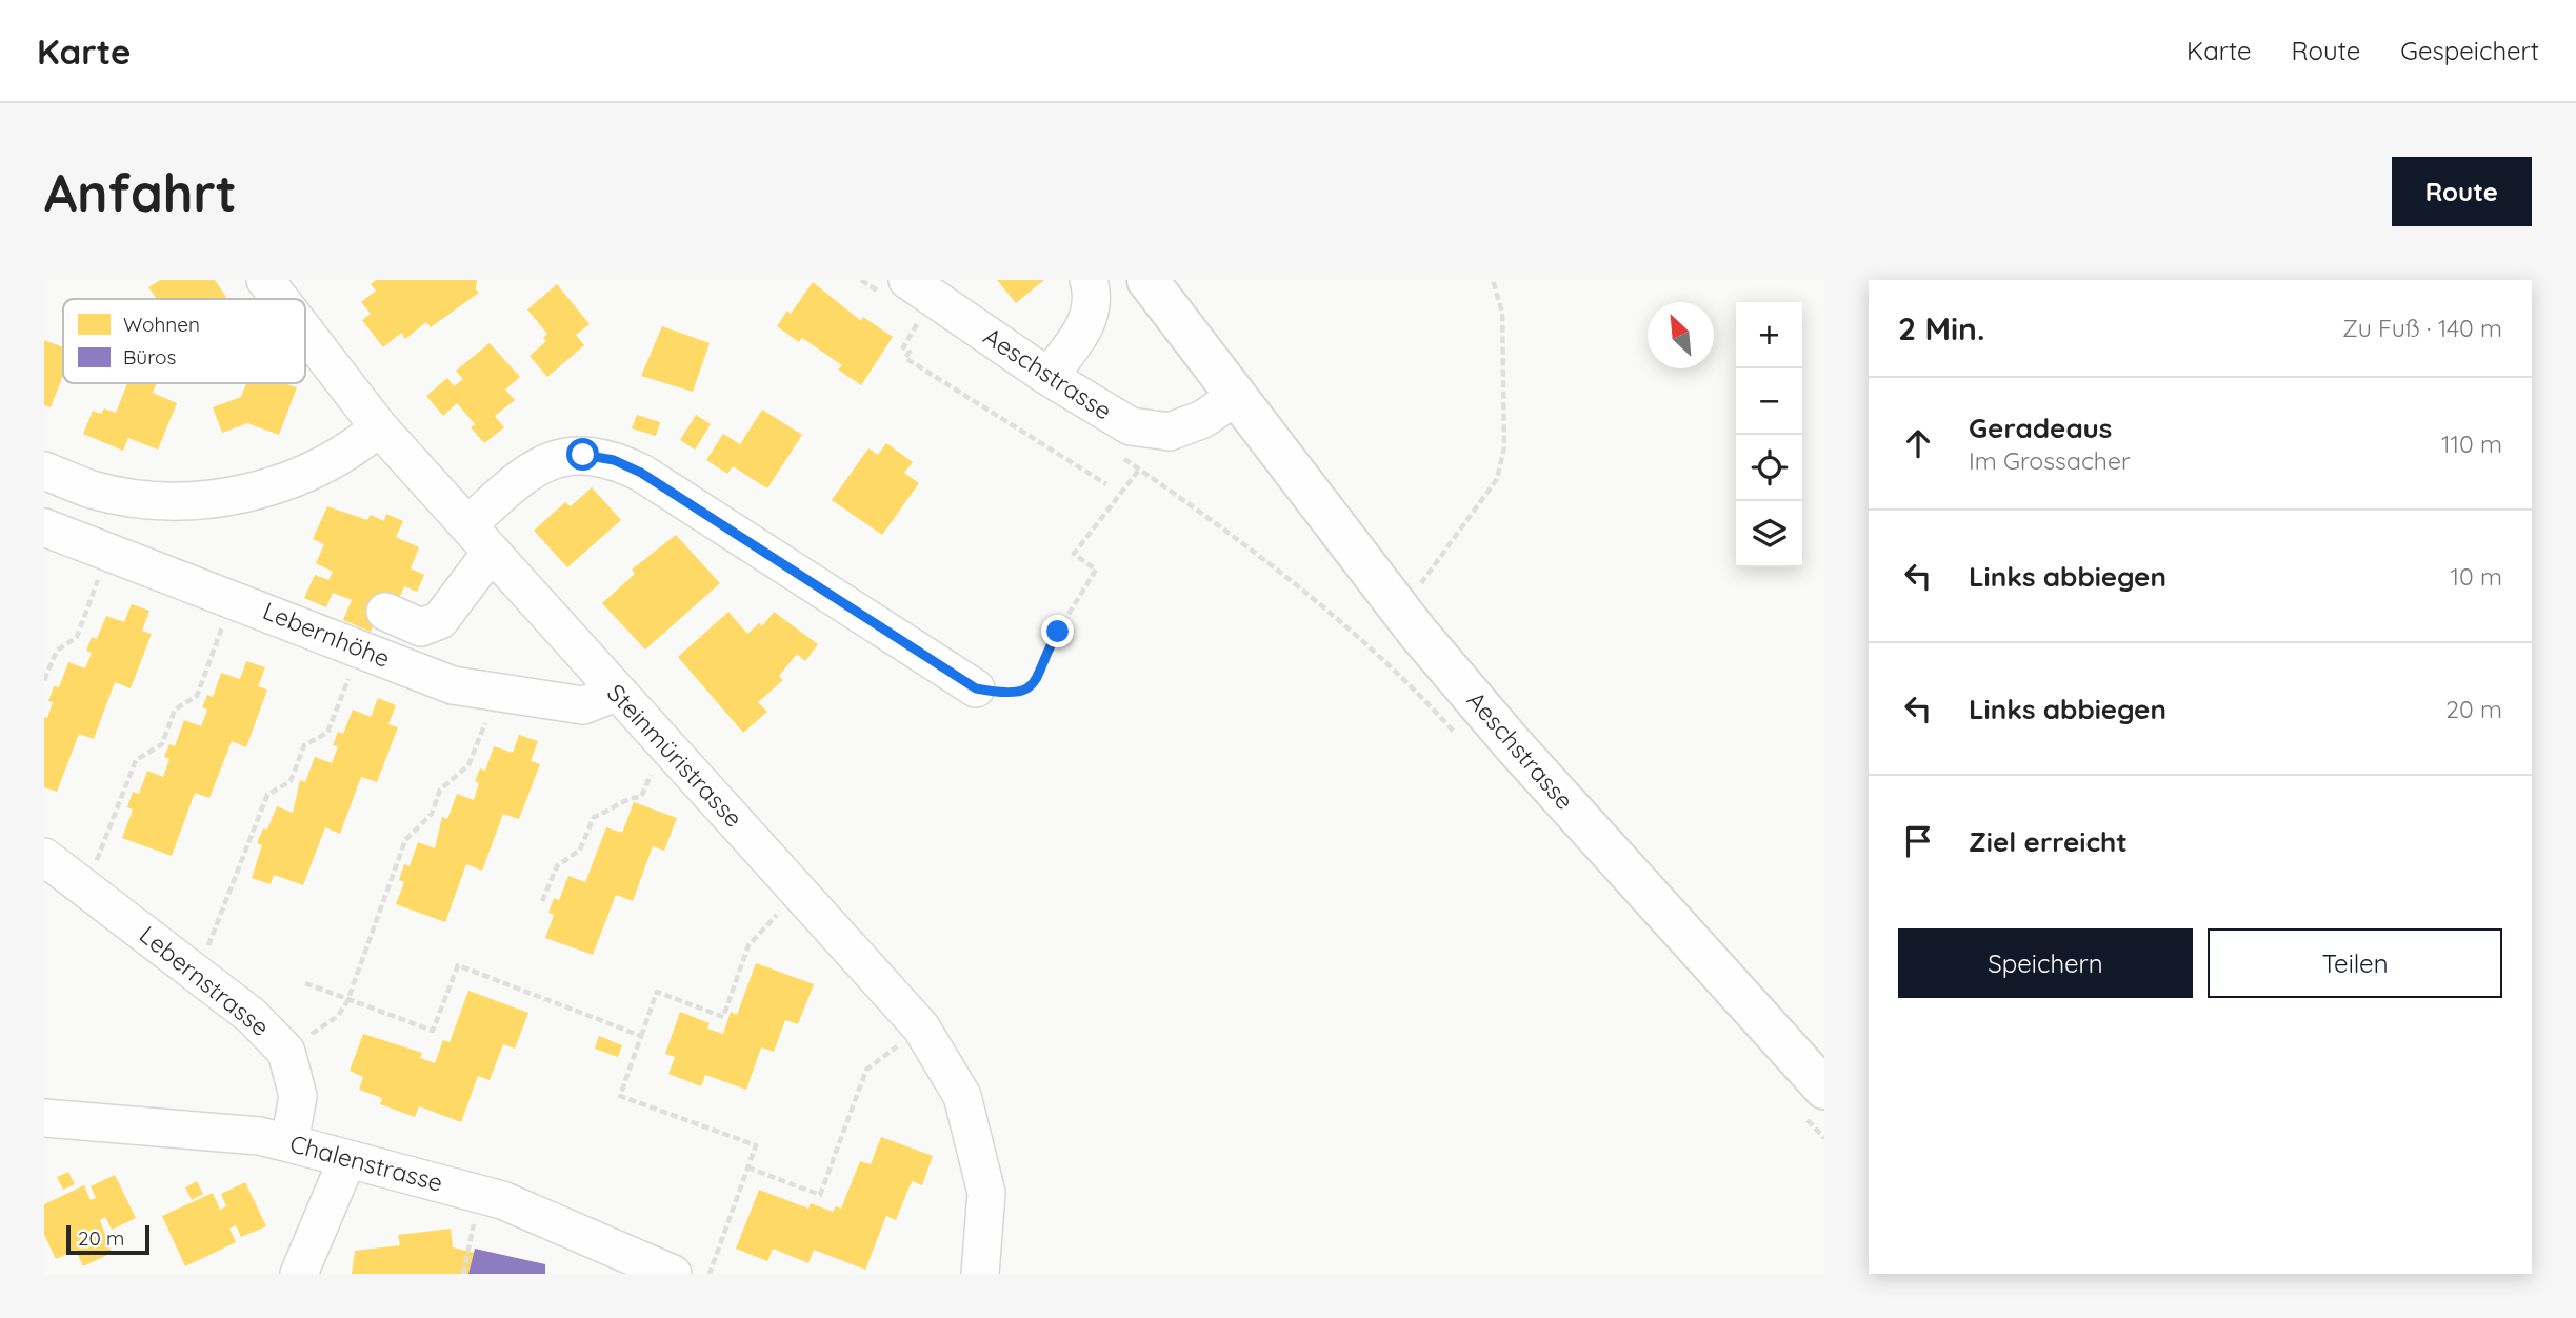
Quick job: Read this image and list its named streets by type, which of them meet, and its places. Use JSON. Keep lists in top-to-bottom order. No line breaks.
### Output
{"streets":{"main road":["Aeschstrasse"],"street":["Lebernhöhe","Steinmüristrasse","Lebernstrasse","Chalenstrasse"]},"crossings":[["Lebernhöhe","Steinmüristrasse"],["Lebernstrasse","Chalenstrasse"]],"legend":["Wohnen","Büros"],"scale_bar":"20 m","north":"top left","page":{"header":"Karte","nav":["Karte","Route","Gespeichert"],"buttons":["Route",["Speichern","Teilen"]],"title":"Anfahrt","heading":["2 Min.","Zu Fuß · 140 m"],"map_buttons":["+","−"],"list":[["Geradeaus","Im Grossacher","110 m"],["Links abbiegen","10 m"],["Links abbiegen","20 m"],"Ziel erreicht"],"scale":"20 m"}}
